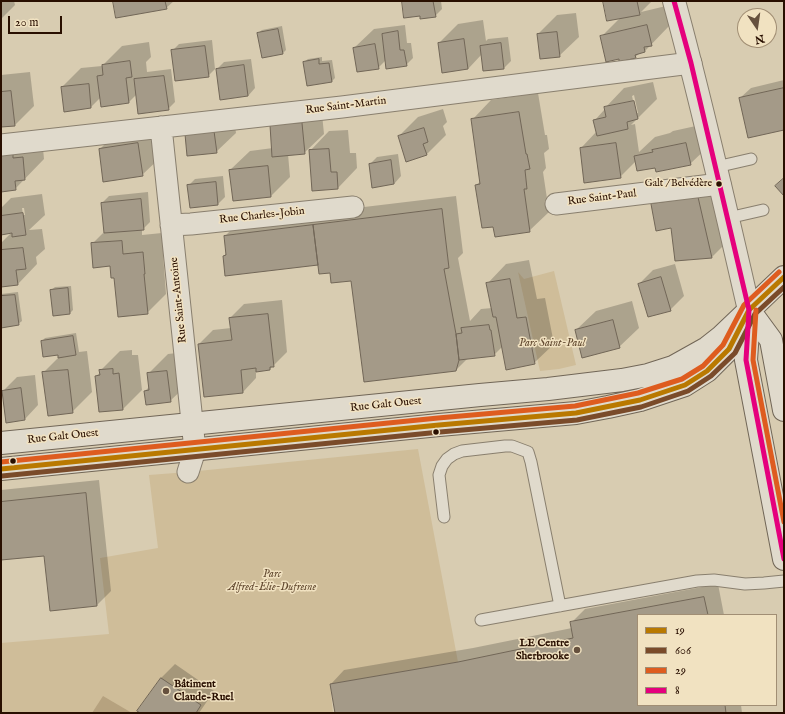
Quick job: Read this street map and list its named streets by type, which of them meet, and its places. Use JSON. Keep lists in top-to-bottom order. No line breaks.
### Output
{"streets":{"main road":["Rue Galt Ouest"],"street":["Rue Saint-Martin","Rue Saint-Paul","Rue Charles-Jobin","Rue Saint-Antoine"]},"crossings":[["Rue Saint-Martin","Rue Saint-Antoine"],["Rue Charles-Jobin","Rue Saint-Antoine"],["Rue Saint-Antoine","Rue Galt Ouest"]],"parks":["Parc Saint-Paul","Parc Alfred-Élie-Dufresne"],"places":["Galt / Belvédère","LE Centre Sherbrooke","Bâtiment Claude-Ruel"],"lines":["transit line 8","transit line 29","transit line 19","transit line 606"],"legend":["19","606","29","8"],"scale_bar":"20 m","north":"bottom"}
